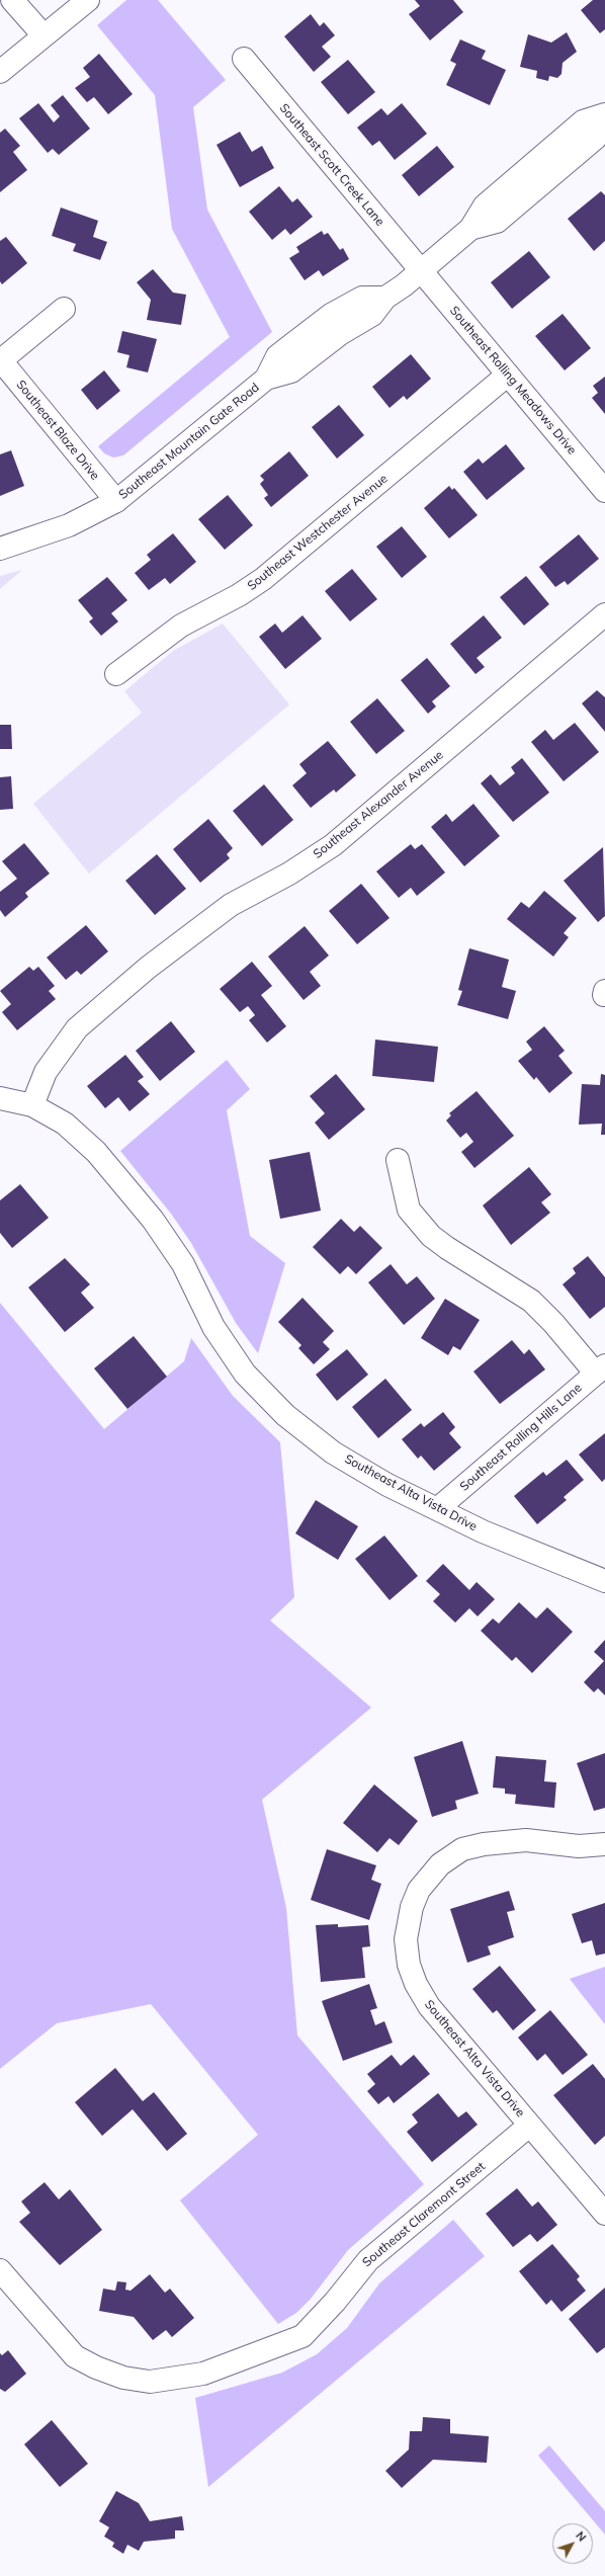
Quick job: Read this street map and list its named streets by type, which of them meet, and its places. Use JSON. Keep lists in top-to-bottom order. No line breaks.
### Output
{"streets":{"street":["Southeast Scott Creek Lane","Southeast Rolling Meadows Drive","Southeast Blaze Drive","Southeast Mountain Gate Road","Southeast Westchester Avenue","Southeast Alexander Avenue","Southeast Rolling Hills Lane","Southeast Alta Vista Drive","Southeast Claremont Street"]},"crossings":[["Southeast Scott Creek Lane","Southeast Rolling Meadows Drive"],["Southeast Scott Creek Lane","Southeast Mountain Gate Road"],["Southeast Rolling Meadows Drive","Southeast Mountain Gate Road"],["Southeast Rolling Meadows Drive","Southeast Westchester Avenue"],["Southeast Blaze Drive","Southeast Mountain Gate Road"],["Southeast Alexander Avenue","Southeast Alta Vista Drive"],["Southeast Rolling Hills Lane","Southeast Alta Vista Drive"],["Southeast Alta Vista Drive","Southeast Claremont Street"]],"north":"top right"}
